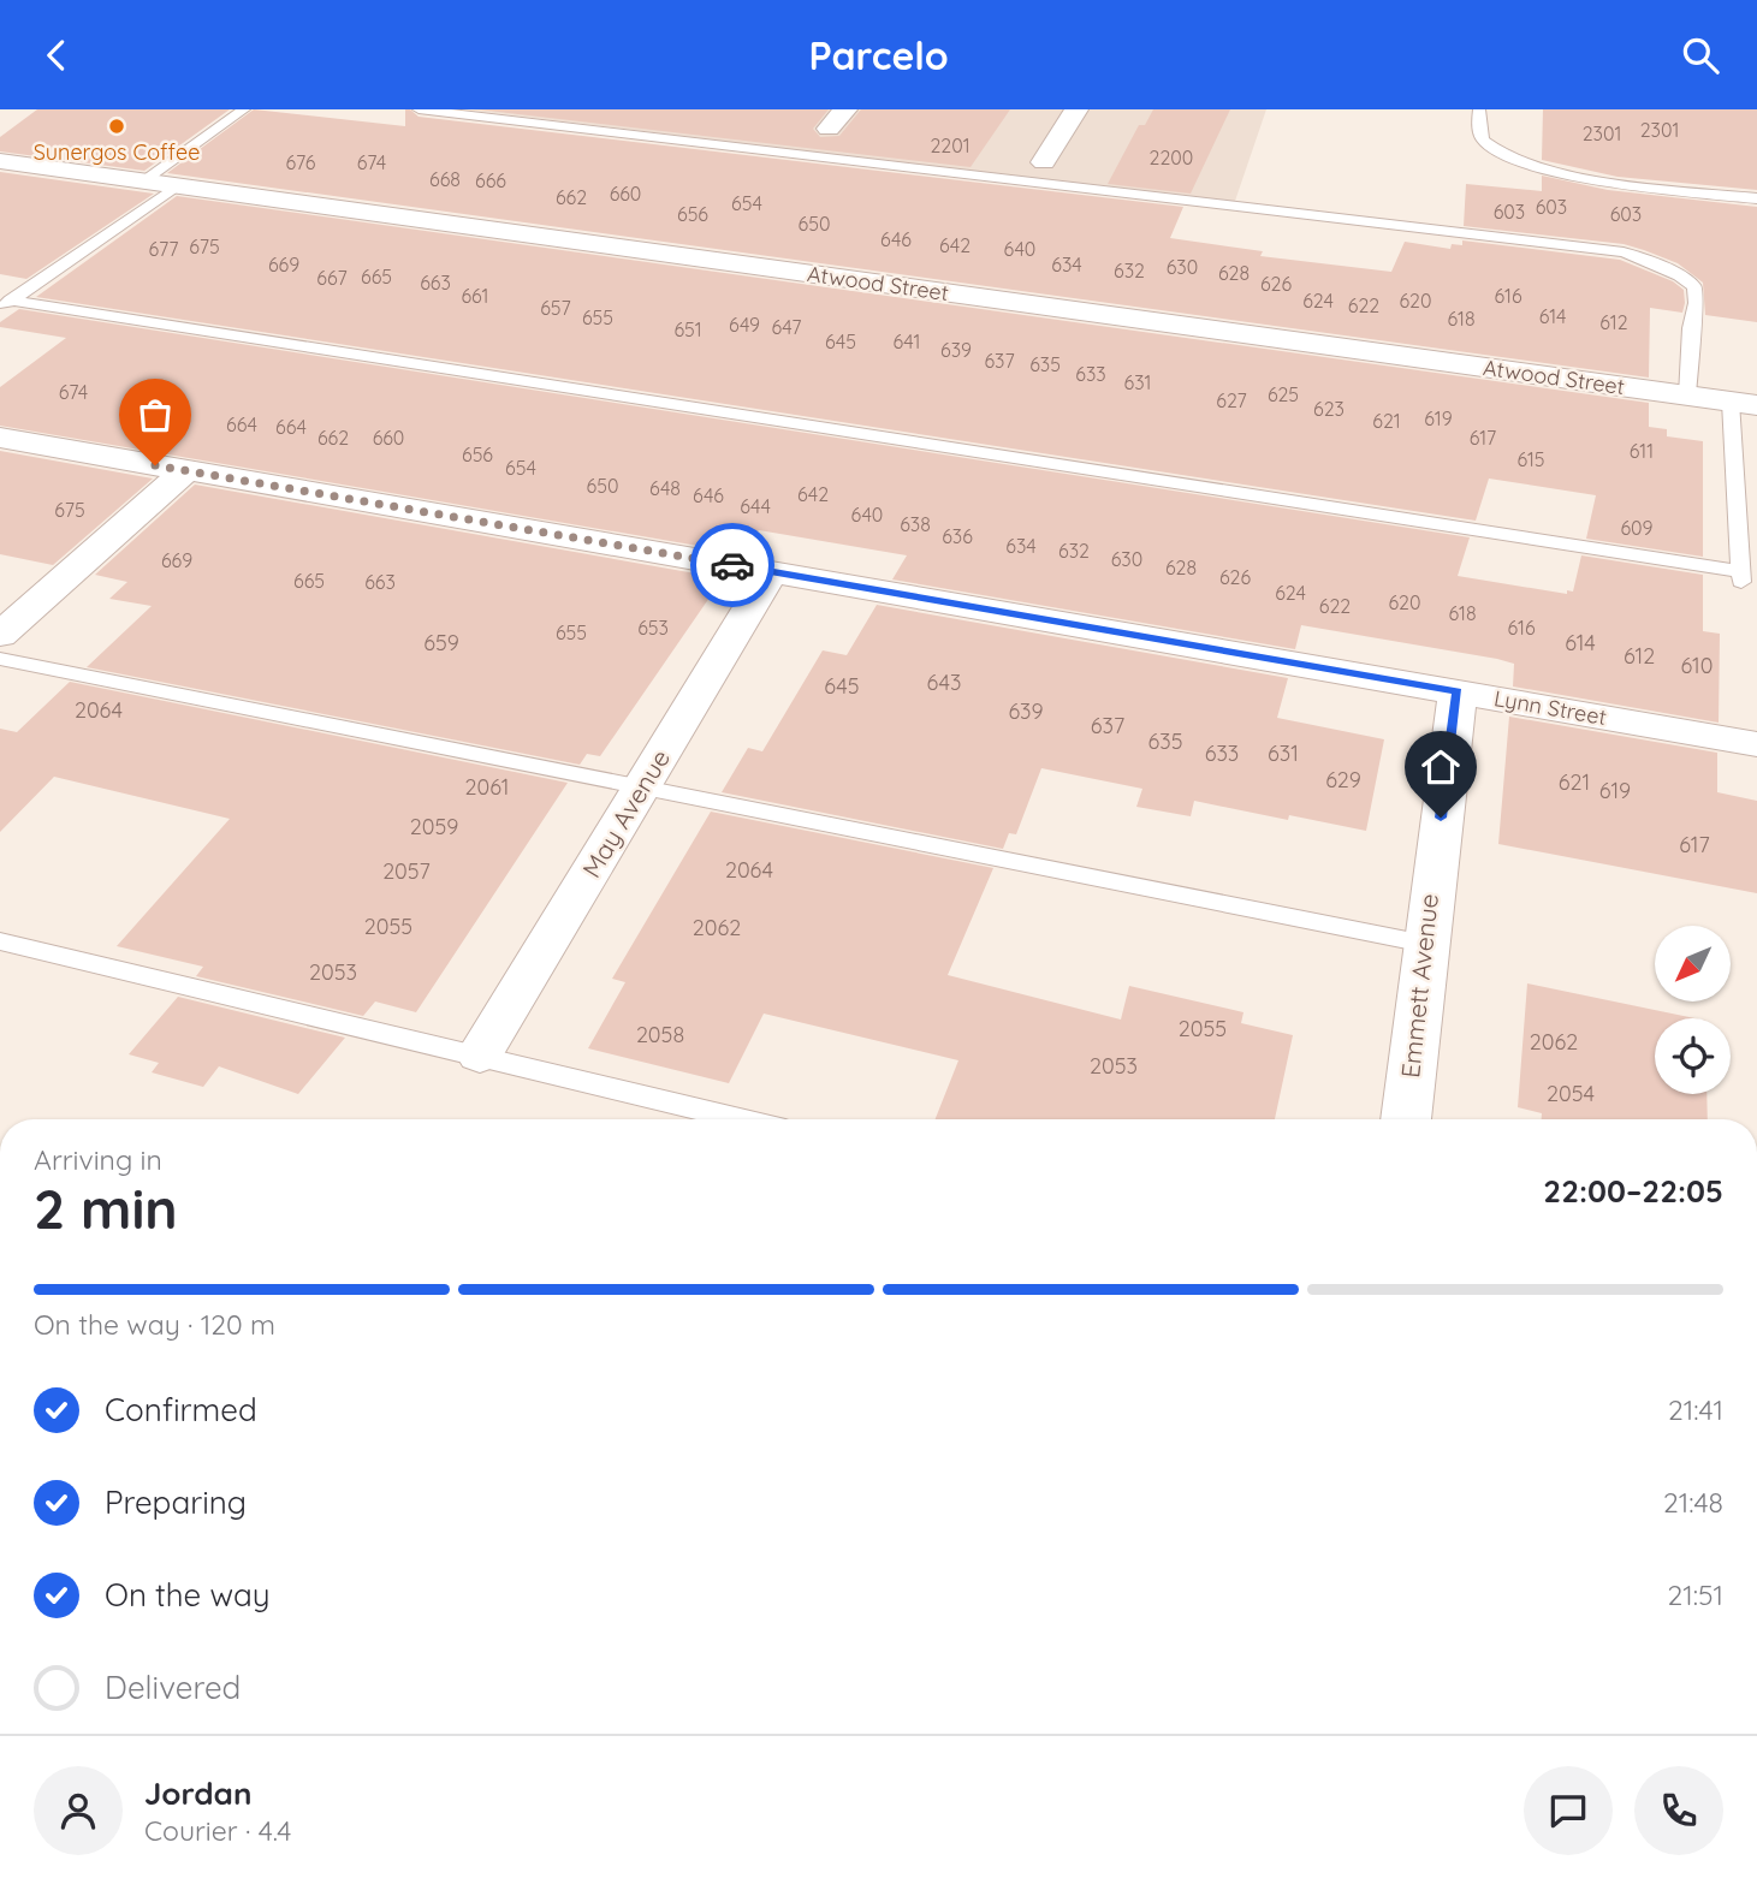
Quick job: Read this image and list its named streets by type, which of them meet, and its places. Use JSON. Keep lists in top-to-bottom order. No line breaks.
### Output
{"streets":{"street":["Atwood Street","Lynn Street","May Avenue","Emmett Avenue"]},"crossings":[["Lynn Street","May Avenue"],["Lynn Street","Emmett Avenue"]],"places":["Sunergos Coffee"],"house_numbers":["2301","2301","2201","2200","676","674","668","666","660","662","654","603","603","656","603","650","646","642","675","677","640","669","634","630","632","628","665","667","663","626","661","616","624","620","622","657","614","655","618","612","649","647","651","645","641","639","637","635","633","631","674","625","627","623","619","621","664","664","662","660","617","611","656","615","654","650","648","642","646","644","675","640","638","609","636","634","632","630","669","628","626","665","663","624","620","622","618","653","616","655","659","614","612","610","643","645","2064","639","637","635","633","631","629","621","2061","619","2059","617","2064","2057","2055","2062","2053","2055","2058","2062","2053","2054"],"north":"bottom left","page":{"header":"Parcelo","heading":["2 min","Arriving in","22:00–22:05"],"panel":["Jordan","Courier · 4.4"],"bar":"On the way · 120 m","list":[["Confirmed","21:41"],["Preparing","21:48"],["On the way","21:51"],"Delivered"]}}
